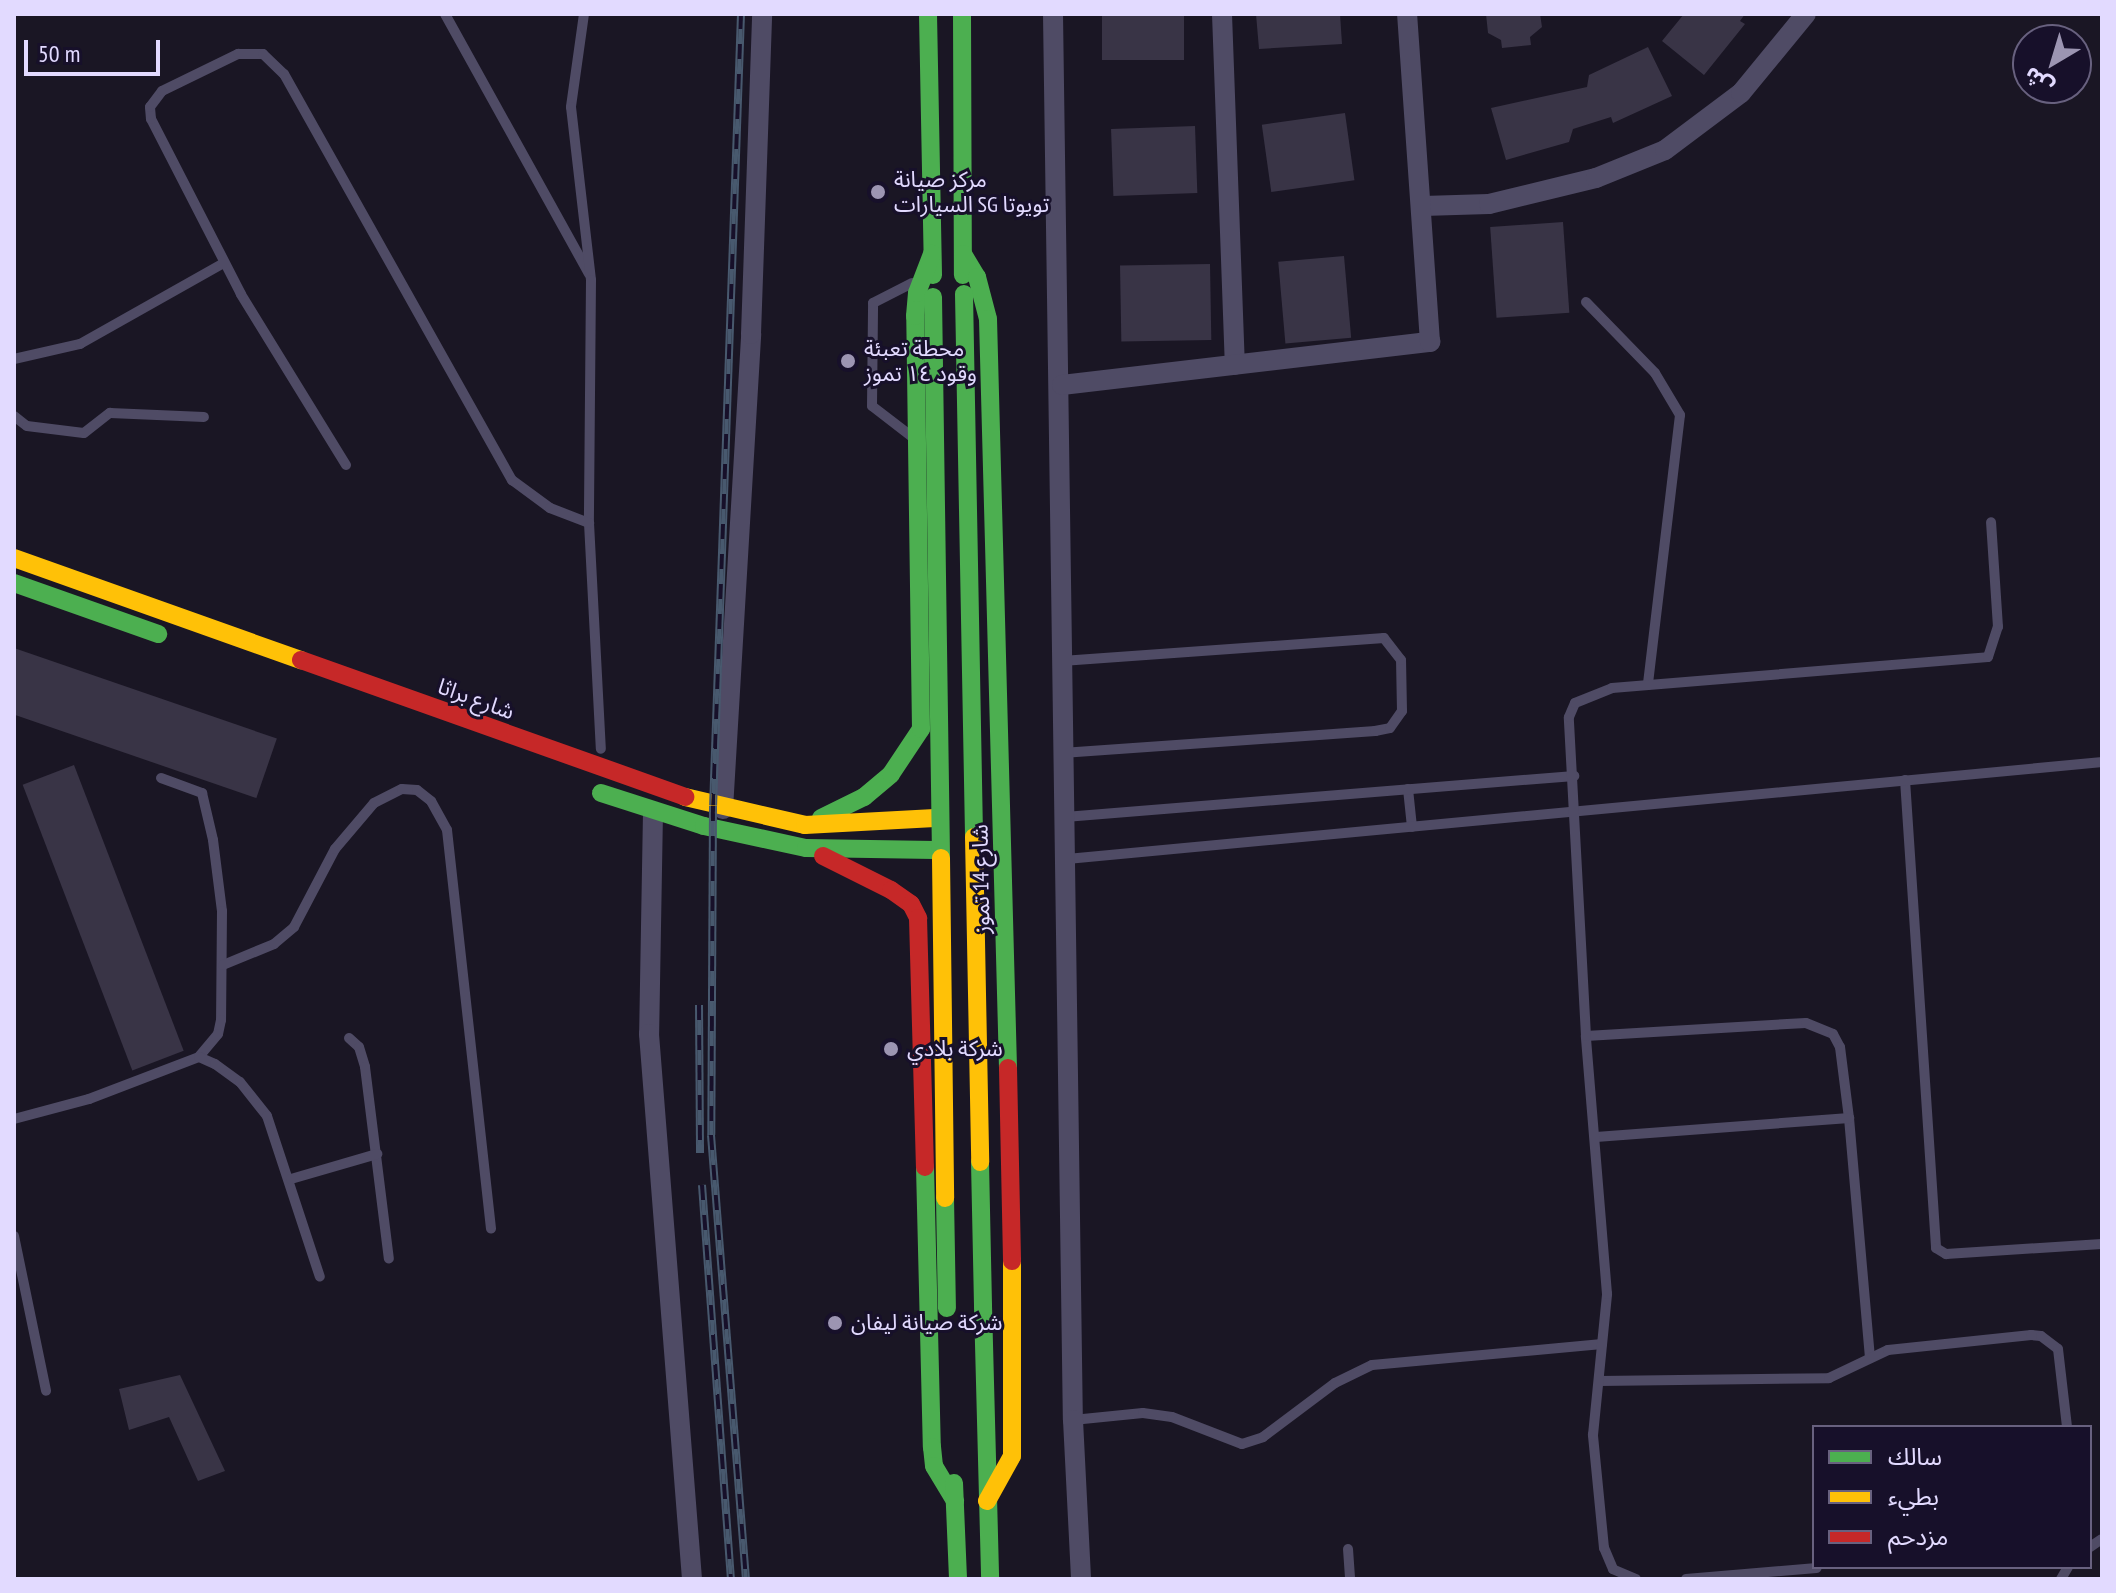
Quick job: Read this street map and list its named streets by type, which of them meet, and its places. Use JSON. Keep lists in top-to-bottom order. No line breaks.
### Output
{"streets":{"main road":["شارع براثا","شارع 14 تموز"]},"places":["مركز صيانة السيارات SG تويوتا","محطة تعبئة وقود ١٤ تموز","شركة بلادي","شركة صيانة ليفان"],"legend":["سالك","بطيء","مزدحم"],"scale_bar":"50 m","north":"bottom left"}
